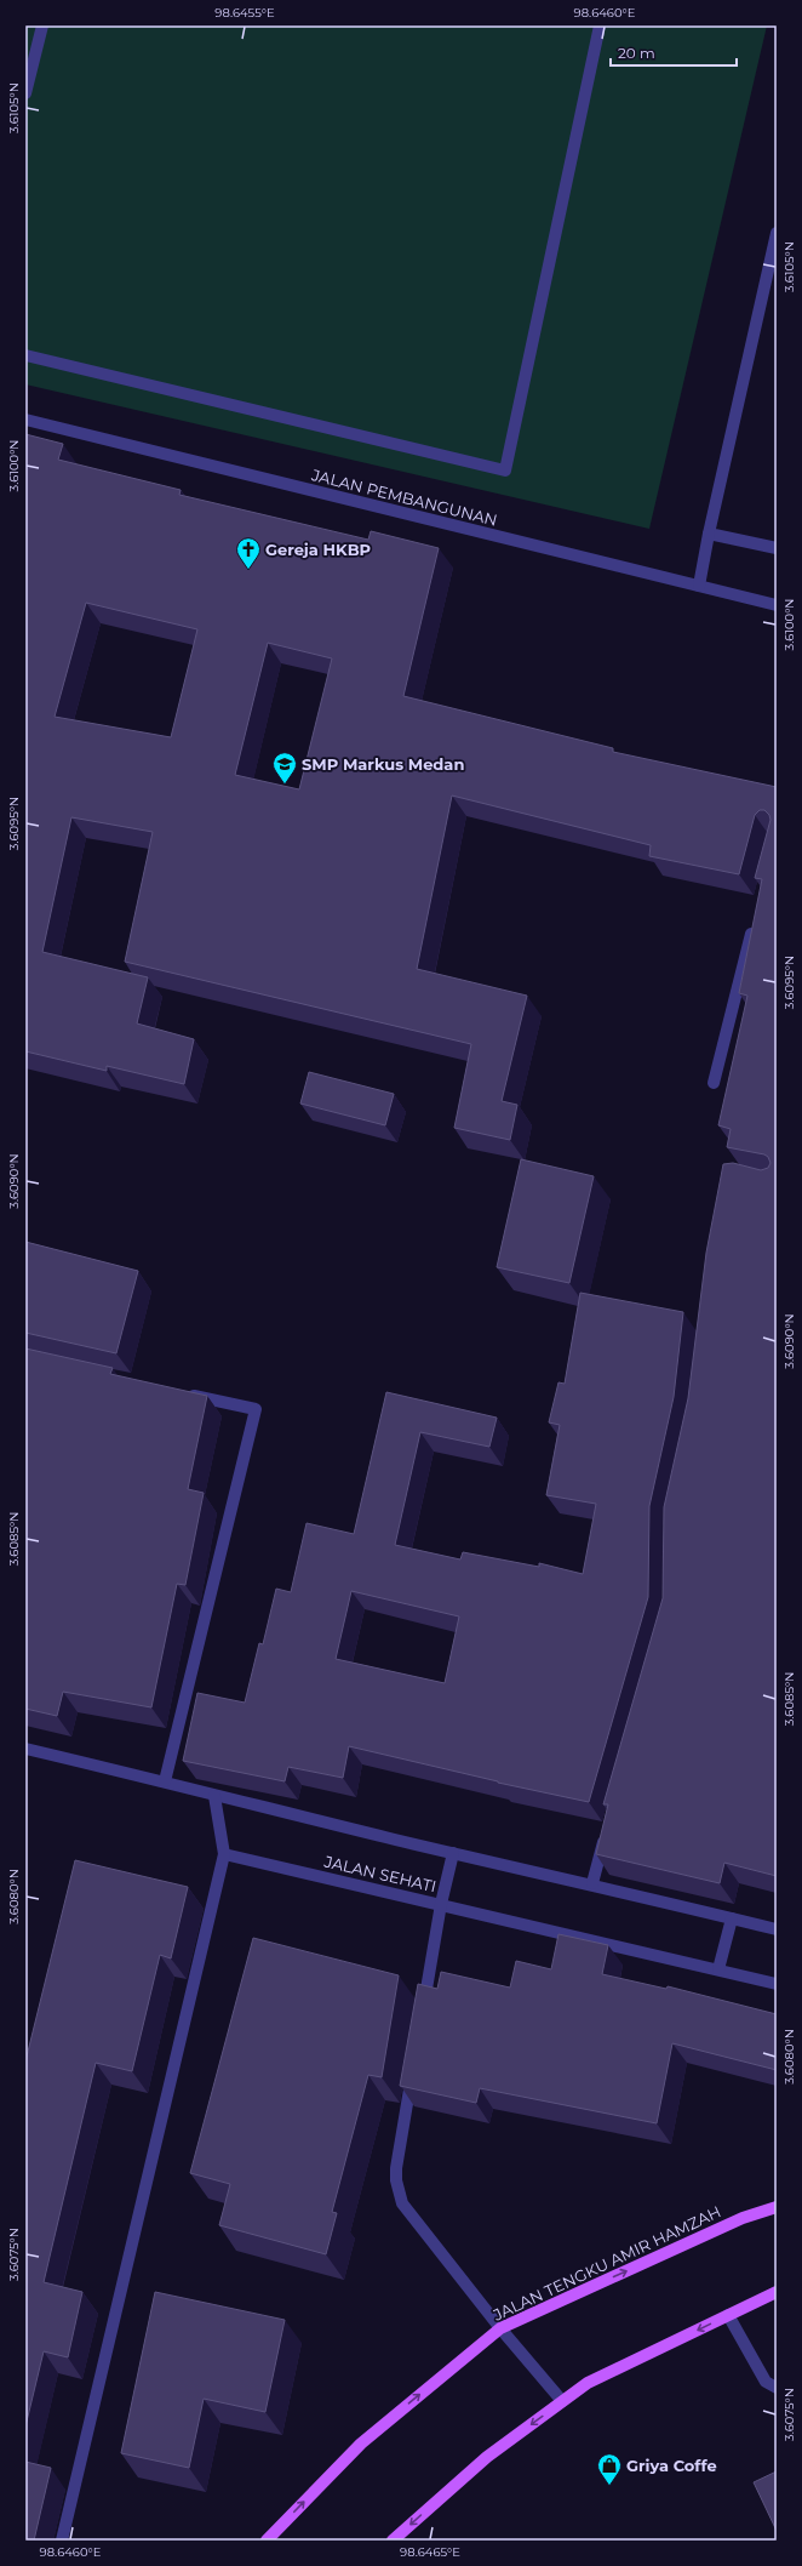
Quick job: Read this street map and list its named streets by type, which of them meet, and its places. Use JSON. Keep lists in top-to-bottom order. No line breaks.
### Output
{"streets":{"main road":["JALAN TENGKU AMIR HAMZAH"],"street":["JALAN PEMBANGUNAN","JALAN SEHATI"]},"places":{"church":["Gereja HKBP"],"school or university":["SMP Markus Medan"],"shop":["Griya Coffe"]},"scale_bar":"20 m","coordinates":["98.6455°E","98.6460°E","3.6105°N","3.6100°N","3.6095°N","3.6090°N","3.6085°N","3.6080°N","3.6075°N","98.6465°E"]}
